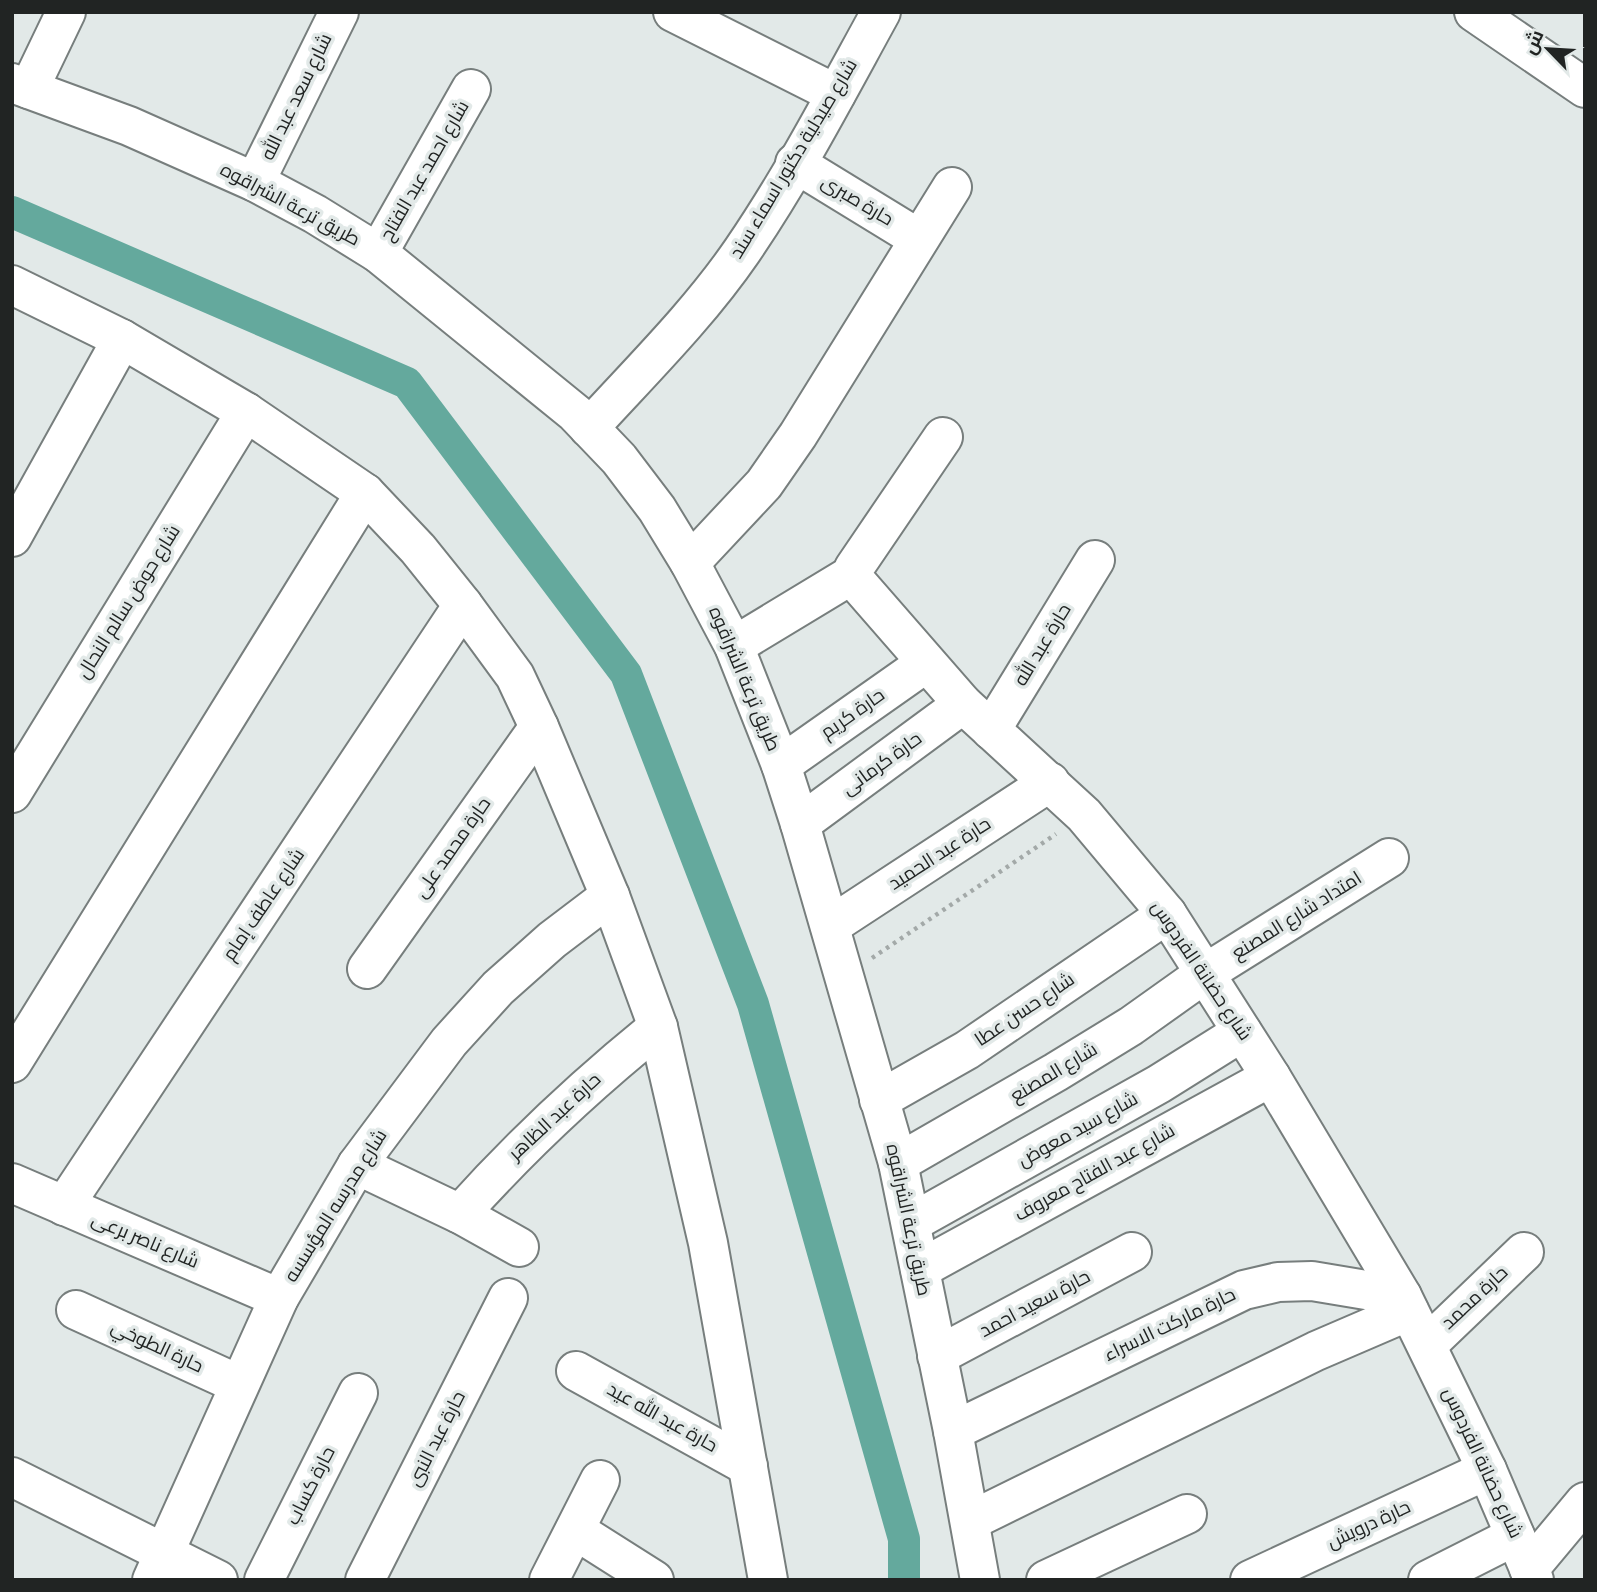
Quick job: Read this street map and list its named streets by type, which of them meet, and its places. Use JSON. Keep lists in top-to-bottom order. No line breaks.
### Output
{"streets":{"street":["شارع سعد عبد الله","شارع صيدلية دكتور اسماء سند","شارع احمد عبد الفتاح","حارة صبرى","طريق ترعة الشراقوه","شارع حوض سالم النحال","حارة عبد الله","حارة كريم","حارة كرمانى","حارة محمد على","حارة عبد الحميد","شارع عاطف إمام","امتداد شارع المصنع","شارع حضانة الفردوس","شارع حسن عطا","شارع المصنع","حارة عبد الظاهر","شارع سيد معوض","شارع عبد الفتاح معروف","شارع مدرسه المؤسسه","شارع ناصر برعى","حارة محمد","حارة سعيد احمد","حارة ماركت الاسراء","حارة الطوخي","حارة عبد الله عيد","حارة عبد النبى","حارة كساب","حارة درويش"]},"crossings":[["شارع سعد عبد الله","طريق ترعة الشراقوه"],["شارع صيدلية دكتور اسماء سند","حارة صبرى"],["شارع صيدلية دكتور اسماء سند","طريق ترعة الشراقوه"],["شارع احمد عبد الفتاح","طريق ترعة الشراقوه"],["طريق ترعة الشراقوه","حارة كريم"],["طريق ترعة الشراقوه","حارة كرمانى"],["طريق ترعة الشراقوه","حارة عبد الحميد"],["طريق ترعة الشراقوه","شارع حسن عطا"],["طريق ترعة الشراقوه","شارع المصنع"],["طريق ترعة الشراقوه","شارع سيد معوض"],["طريق ترعة الشراقوه","شارع عبد الفتاح معروف"],["طريق ترعة الشراقوه","حارة سعيد احمد"],["طريق ترعة الشراقوه","حارة ماركت الاسراء"],["حارة عبد الله","شارع حضانة الفردوس"],["حارة كريم","شارع حضانة الفردوس"],["حارة كرمانى","شارع حضانة الفردوس"],["حارة عبد الحميد","شارع حضانة الفردوس"],["شارع عاطف إمام","شارع ناصر برعى"],["امتداد شارع المصنع","شارع حضانة الفردوس"],["امتداد شارع المصنع","شارع المصنع"],["شارع حضانة الفردوس","شارع حسن عطا"],["شارع حضانة الفردوس","شارع المصنع"],["شارع حضانة الفردوس","شارع سيد معوض"],["شارع حضانة الفردوس","شارع عبد الفتاح معروف"],["شارع حضانة الفردوس","حارة محمد"],["شارع حضانة الفردوس","حارة ماركت الاسراء"],["شارع حضانة الفردوس","حارة درويش"],["شارع مدرسه المؤسسه","شارع ناصر برعى"],["شارع مدرسه المؤسسه","حارة الطوخي"]],"north":"top left"}
